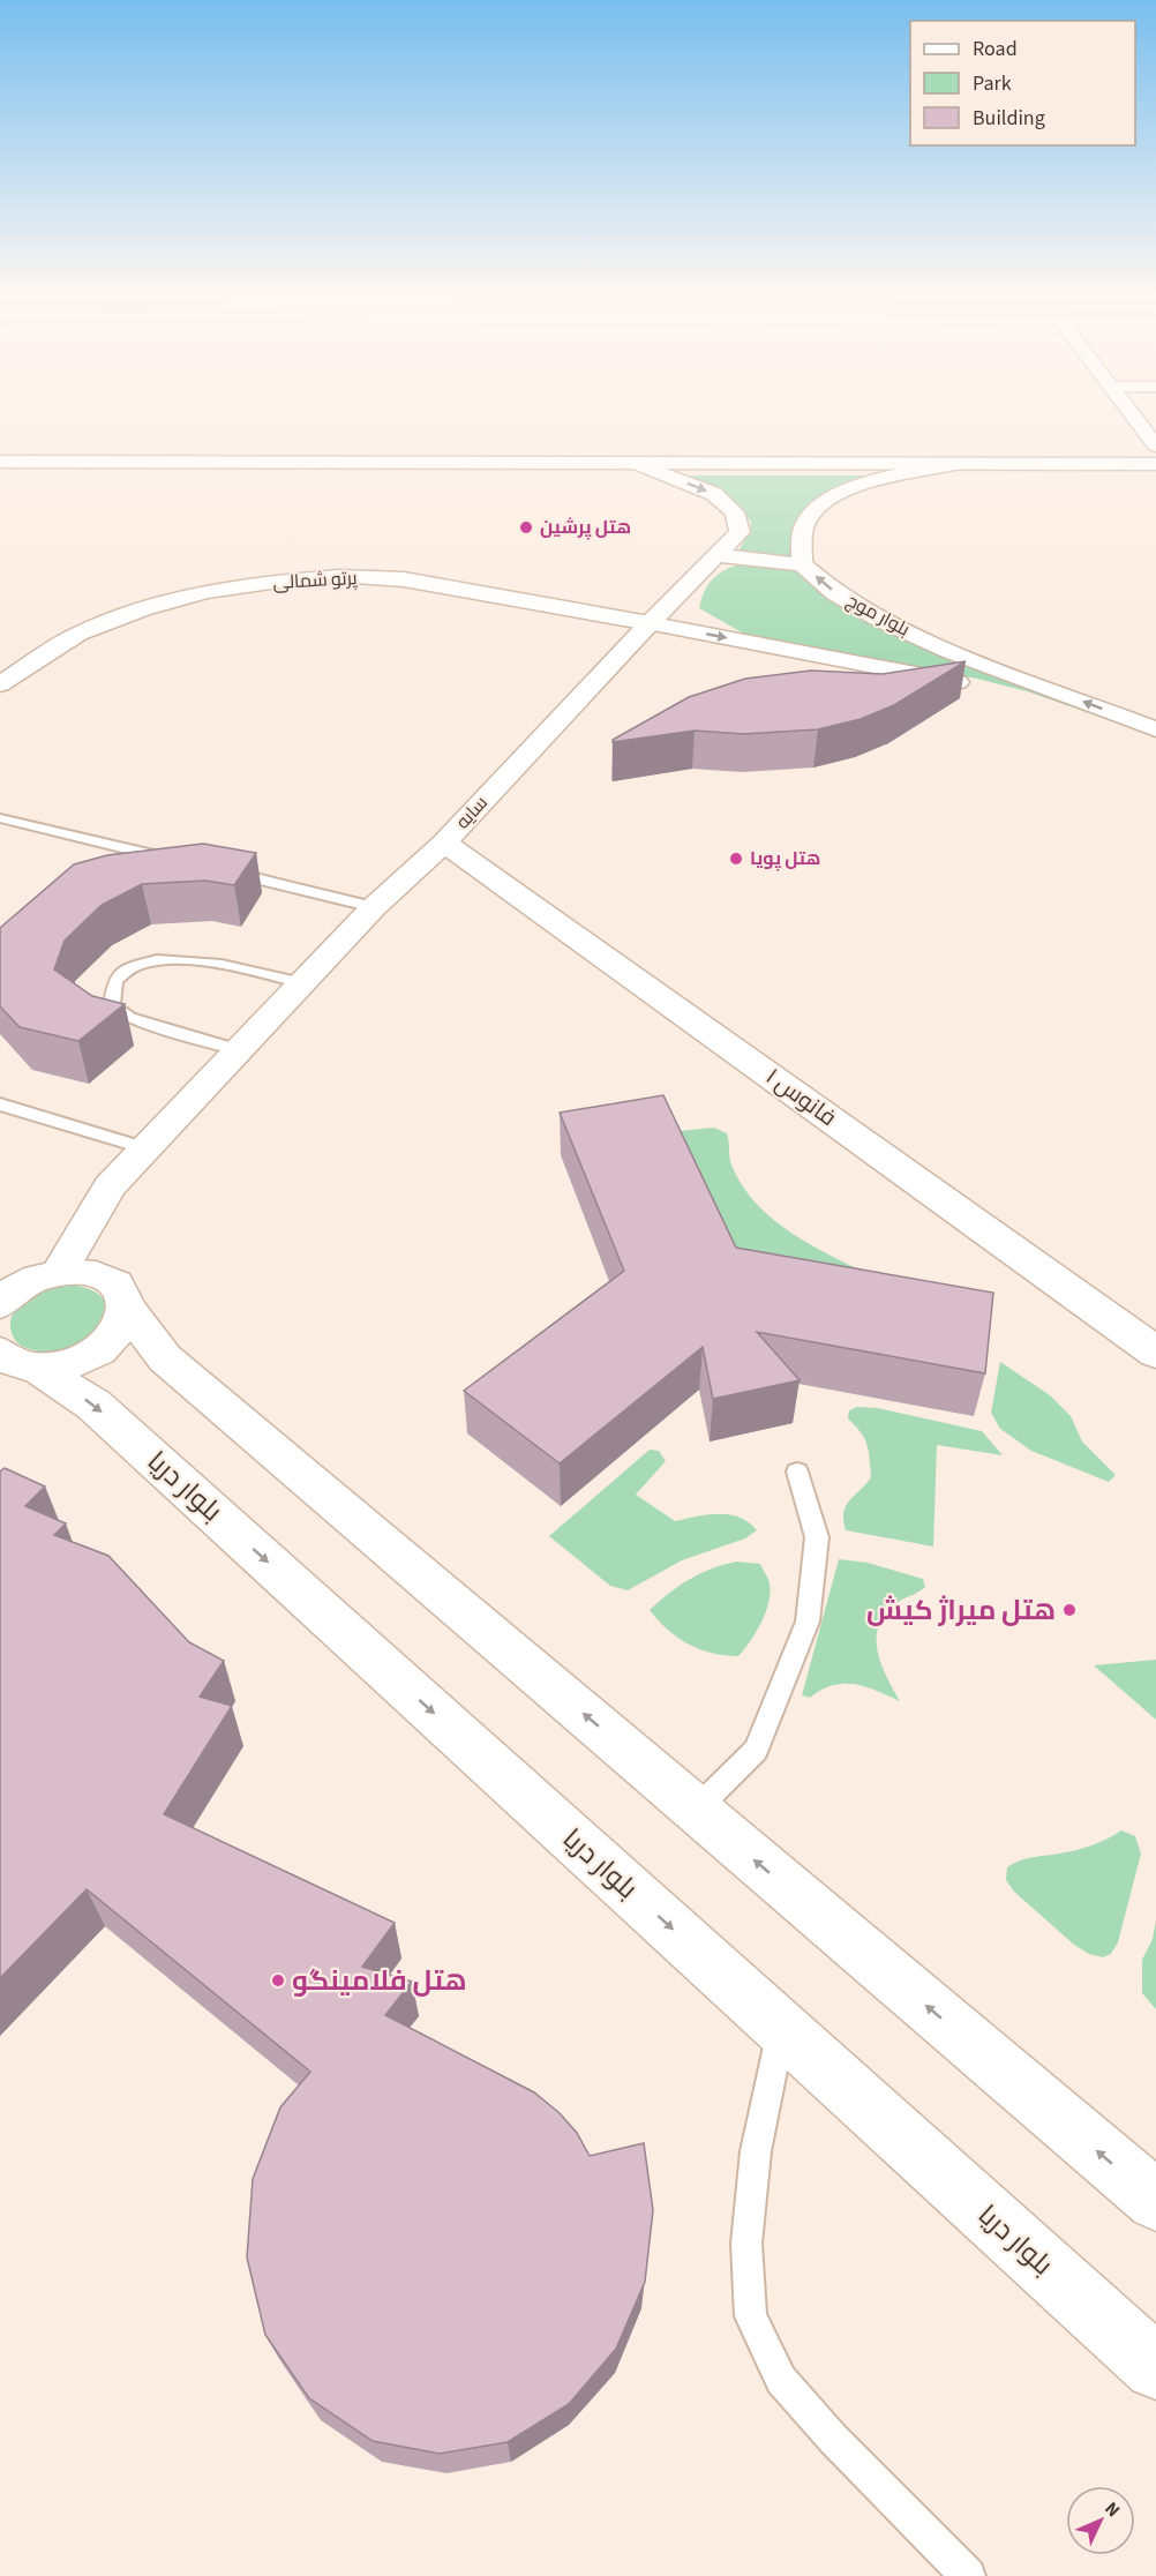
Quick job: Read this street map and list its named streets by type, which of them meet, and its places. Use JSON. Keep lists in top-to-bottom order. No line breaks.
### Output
{"streets":{"street":["پرتو شمالی","بلوار موج","سایه","فانوس ۱","بلوار دریا"]},"crossings":[["پرتو شمالی","بلوار موج"],["پرتو شمالی","سایه"],["بلوار موج","سایه"],["سایه","فانوس ۱"]],"places":["هتل پرشین","هتل پویا","هتل میراژ کیش","هتل فلامینگو"],"legend":["Road","Park","Building"],"north":"top right"}
